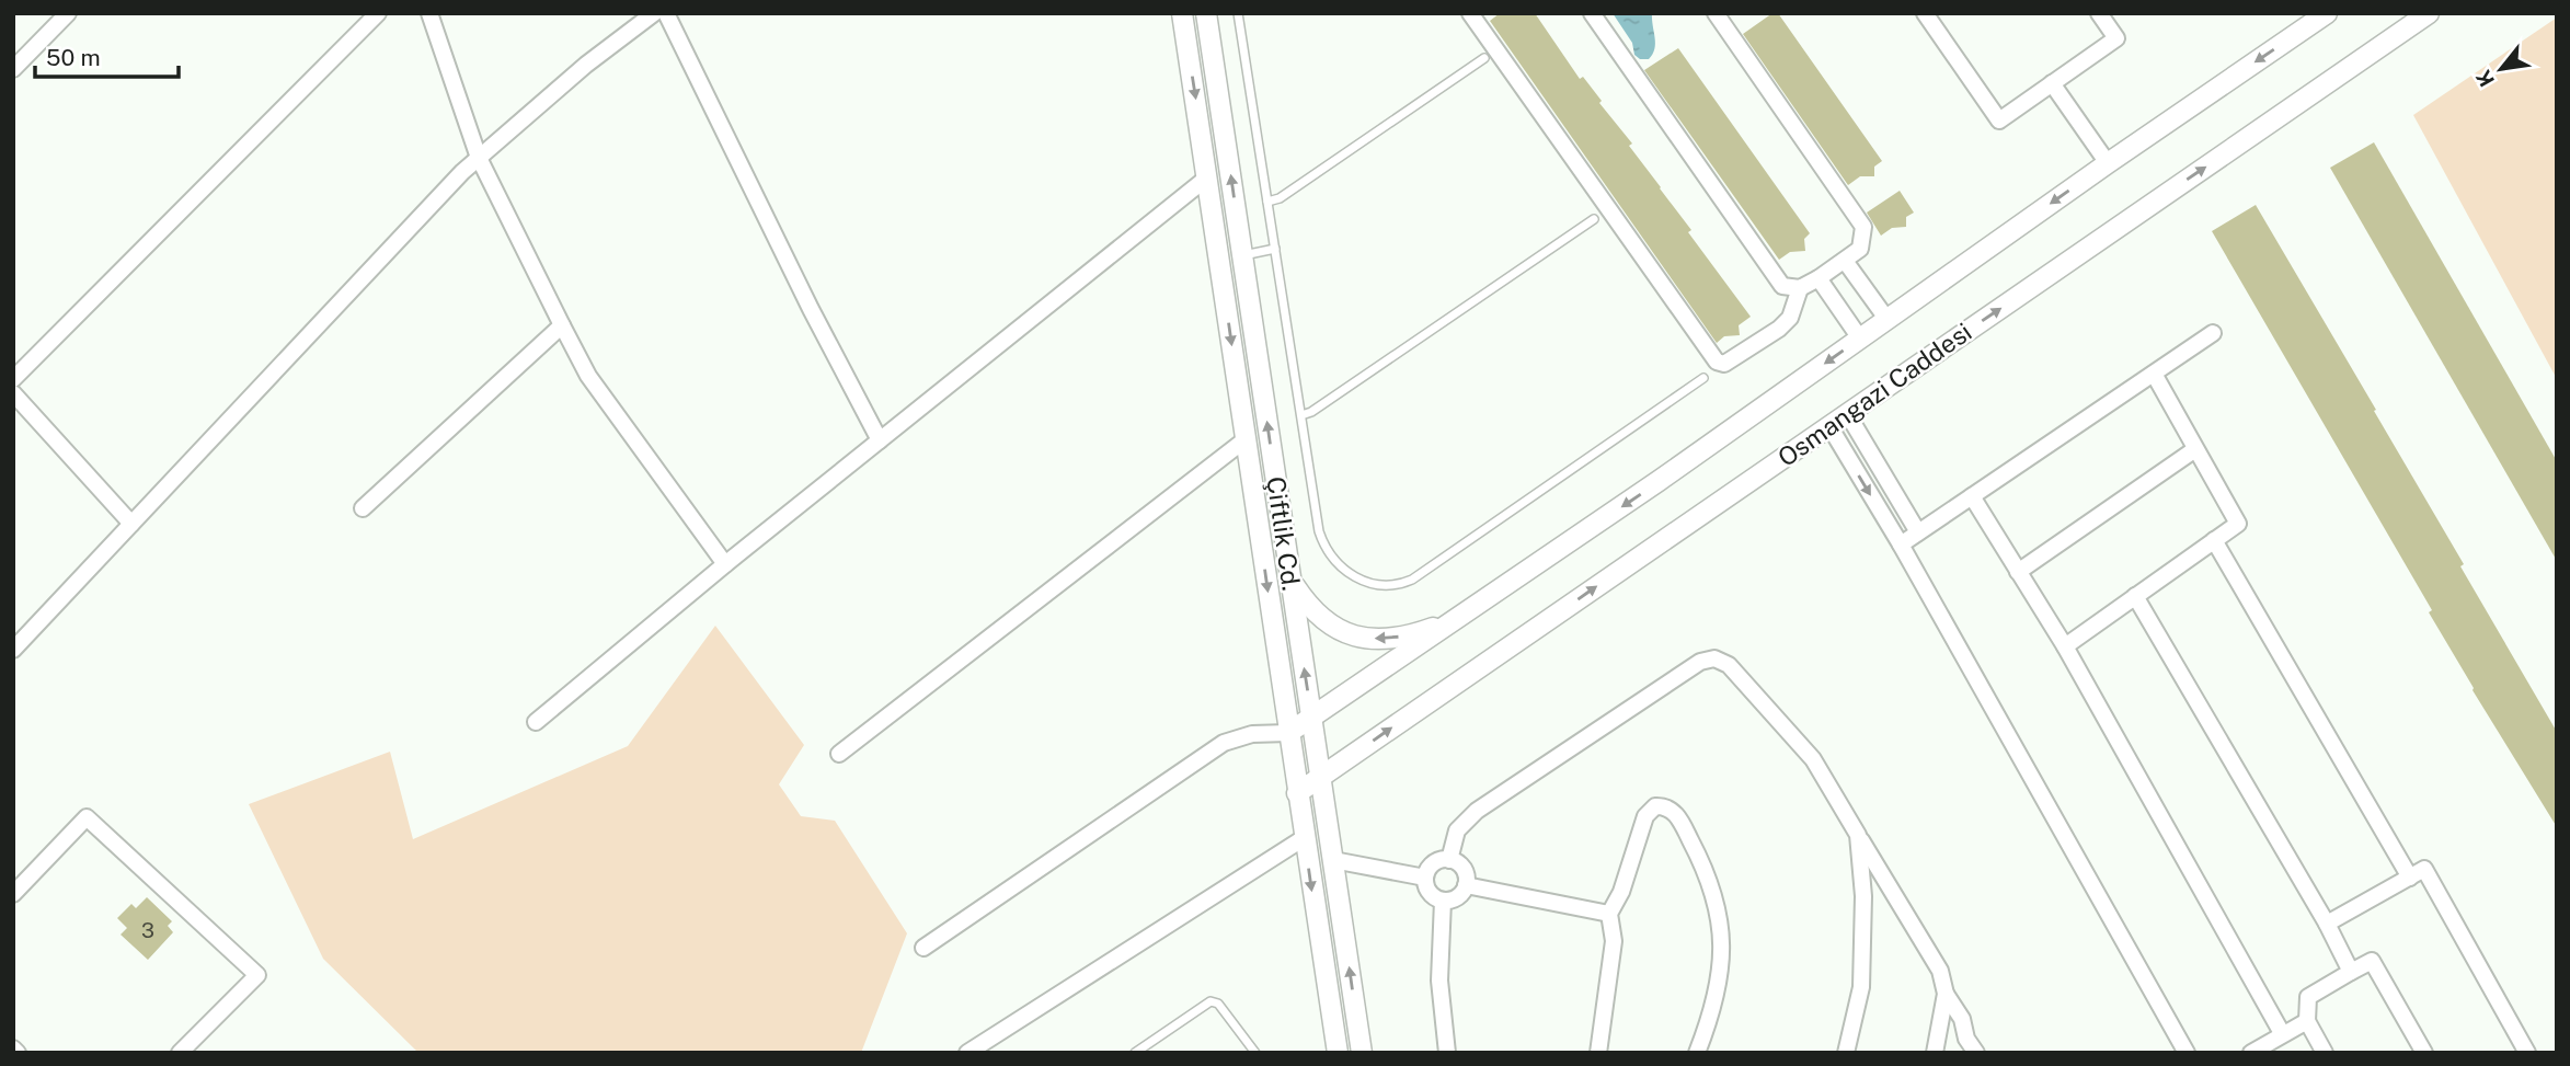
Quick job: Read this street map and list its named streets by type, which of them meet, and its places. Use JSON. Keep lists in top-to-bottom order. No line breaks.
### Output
{"streets":{"street":["Osmangazi Caddesi","Çiftlik Cd."]},"crossings":[["Osmangazi Caddesi","Çiftlik Cd."]],"house_numbers":["3"],"scale_bar":"50 m","north":"bottom left"}
